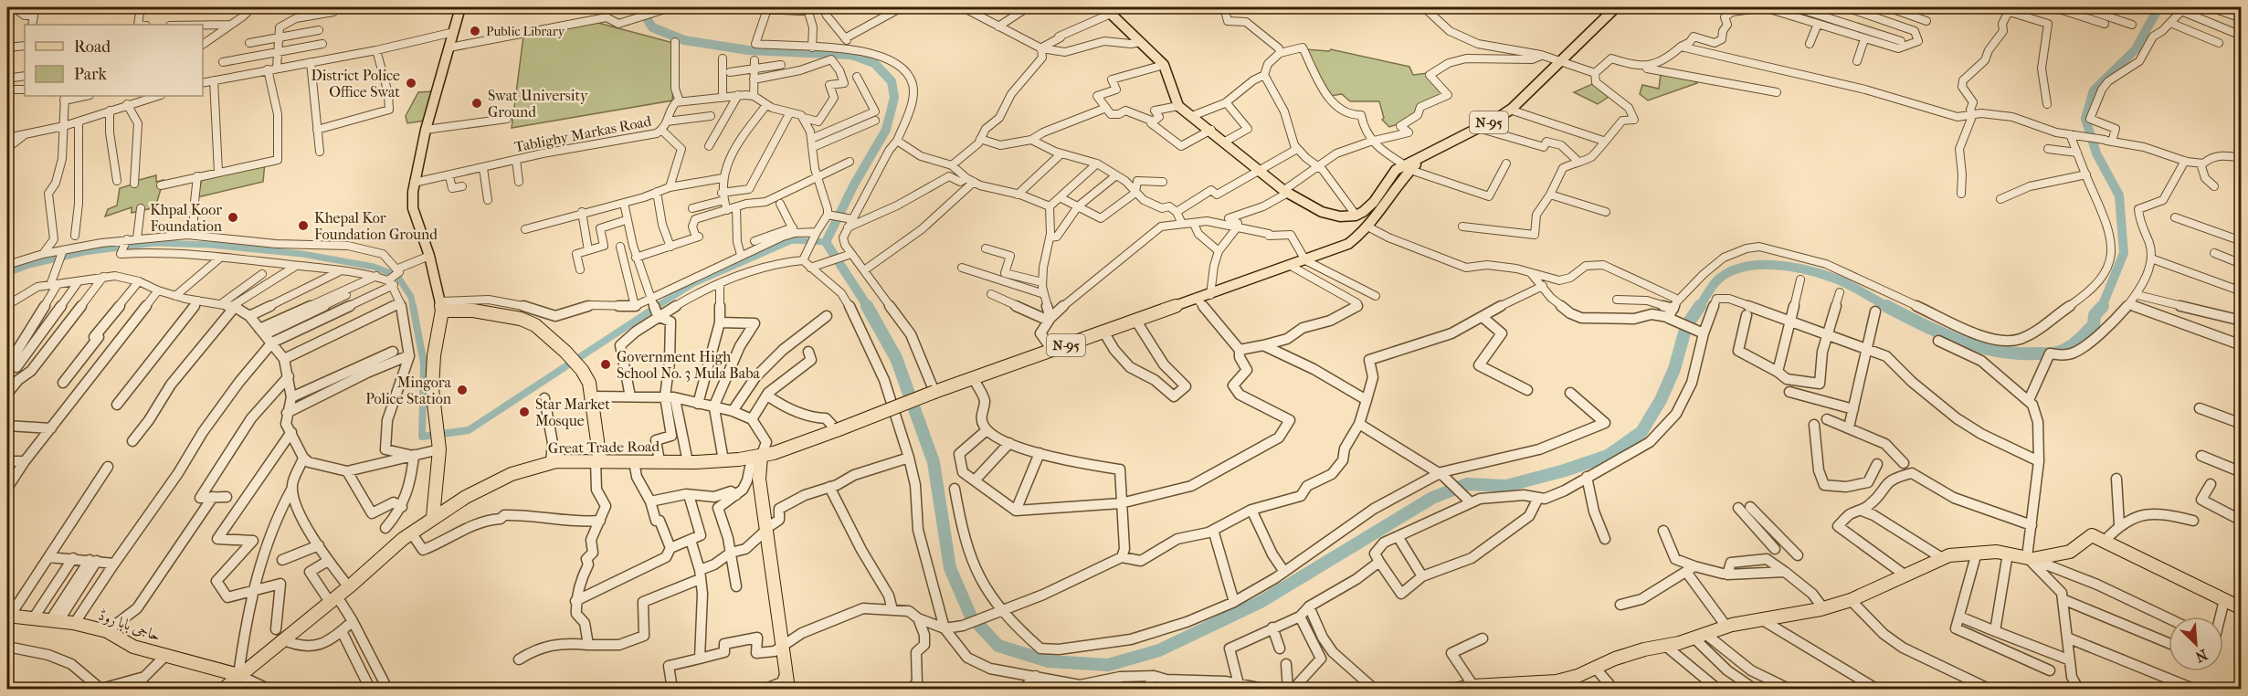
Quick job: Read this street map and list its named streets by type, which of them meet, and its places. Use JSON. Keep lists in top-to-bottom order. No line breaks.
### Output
{"streets":{"main road":["N-95","Great Trade Road","حاجی بابا روڈ"],"street":["Tablighy Markas Road"]},"crossings":[["N-95","Great Trade Road"],["Great Trade Road","حاجی بابا روڈ"]],"places":["Public Library","District Police Office Swat","Swat University Ground","Khpal Koor Foundation","Khepal Kor Foundation Ground","Government High School No. 3 Mula Baba","Mingora Police Station","Star Market Mosque"],"legend":["Road","Park"],"north":"bottom right"}
